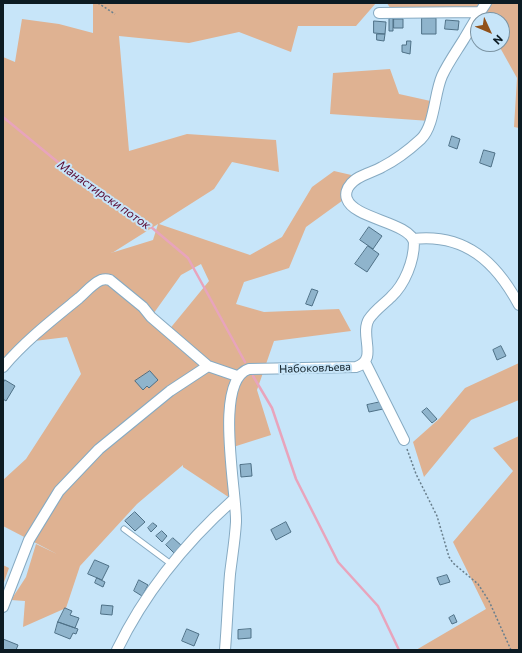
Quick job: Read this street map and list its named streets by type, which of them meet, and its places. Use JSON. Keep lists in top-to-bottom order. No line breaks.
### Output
{"streets":{"street":["Набоковљева"]},"water":["Манастирски поток"],"north":"bottom right"}
